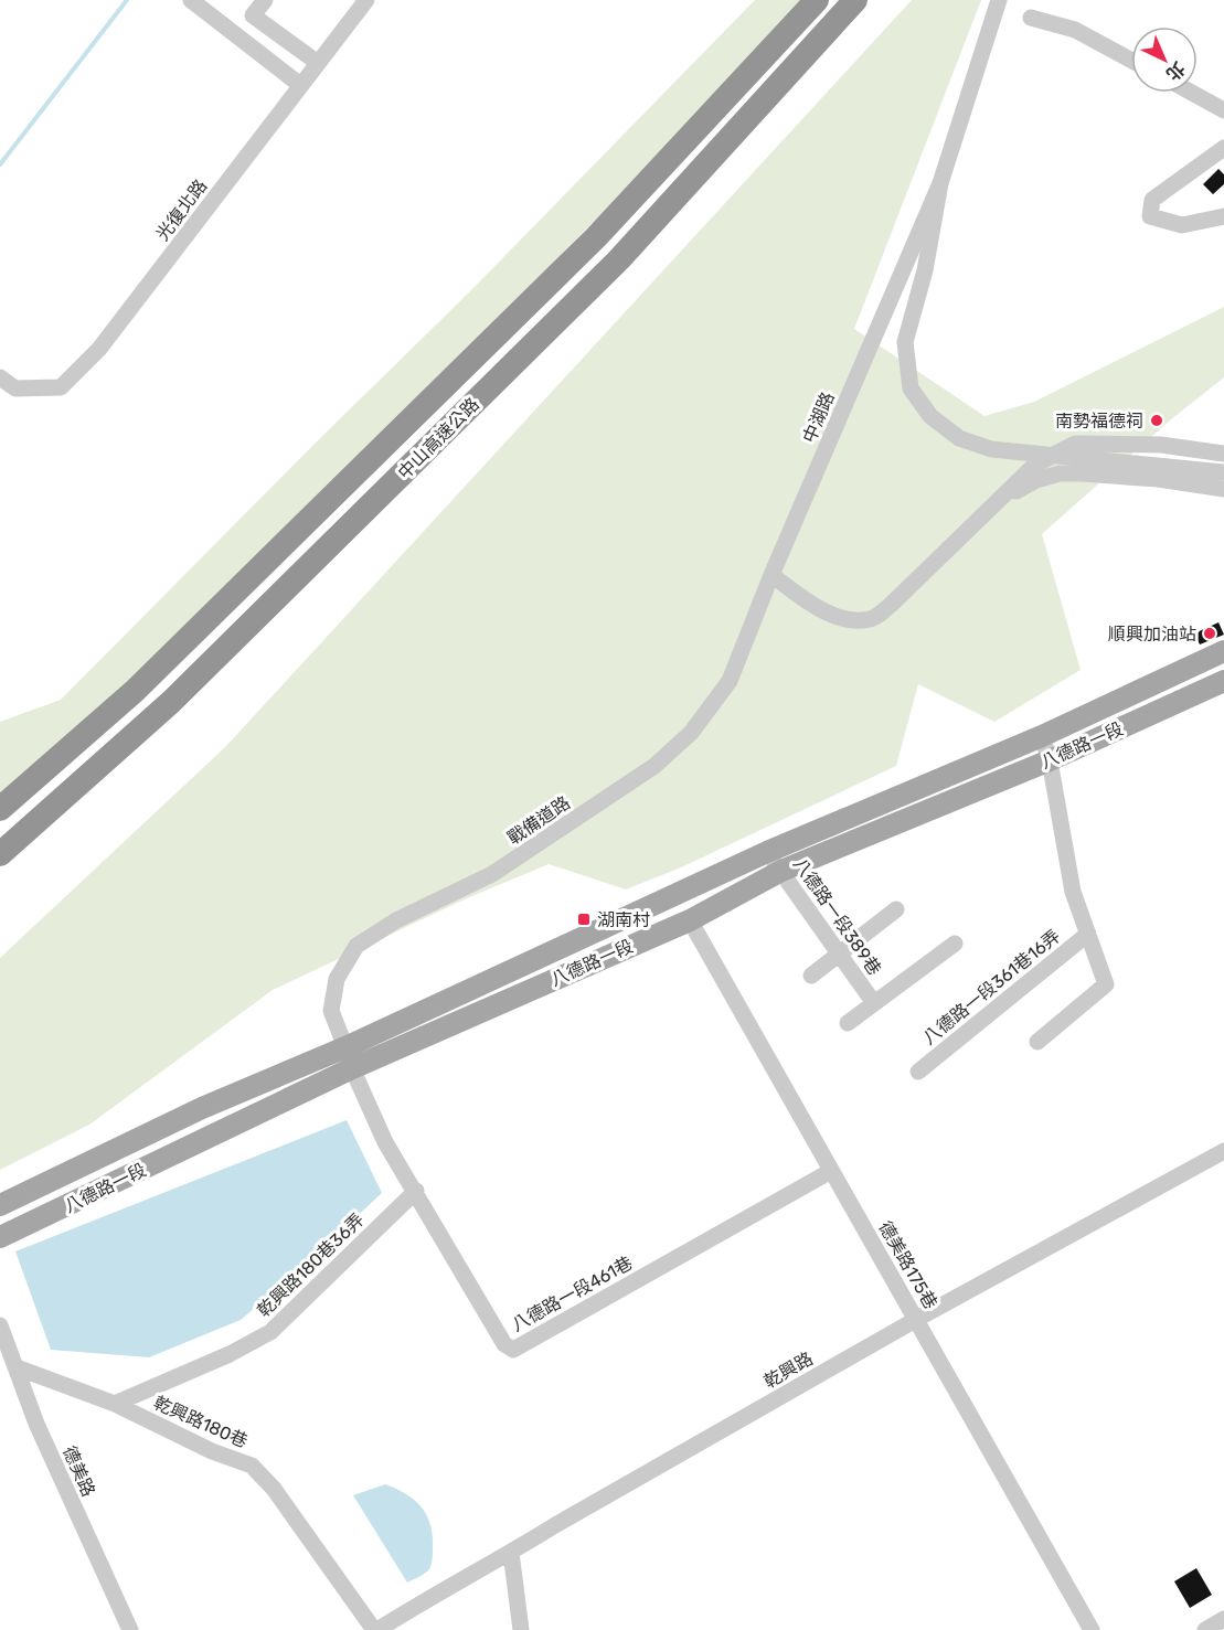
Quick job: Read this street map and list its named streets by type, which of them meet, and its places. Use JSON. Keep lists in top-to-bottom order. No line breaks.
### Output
{"streets":{"highway":["中山高速公路"],"main road":["八德路一段"],"street":["光復北路","中湖路","戰備道路","八德路一段389巷","八德路一段361巷16弄","乾興路180巷36弄","德美路175巷","八德路一段461巷","乾興路","乾興路180巷","德美路"]},"crossings":[["中湖路","戰備道路"],["八德路一段","戰備道路"],["八德路一段","八德路一段389巷"],["八德路一段","德美路175巷"],["八德路一段","八德路一段461巷"],["戰備道路","八德路一段461巷"],["乾興路180巷36弄","八德路一段461巷"],["乾興路180巷36弄","乾興路180巷"],["德美路175巷","八德路一段461巷"],["德美路175巷","乾興路"],["乾興路","乾興路180巷"],["乾興路180巷","德美路"]],"places":{"other":["南勢福德祠","順興加油站"],"transit":["湖南村"]},"north":"bottom right"}
